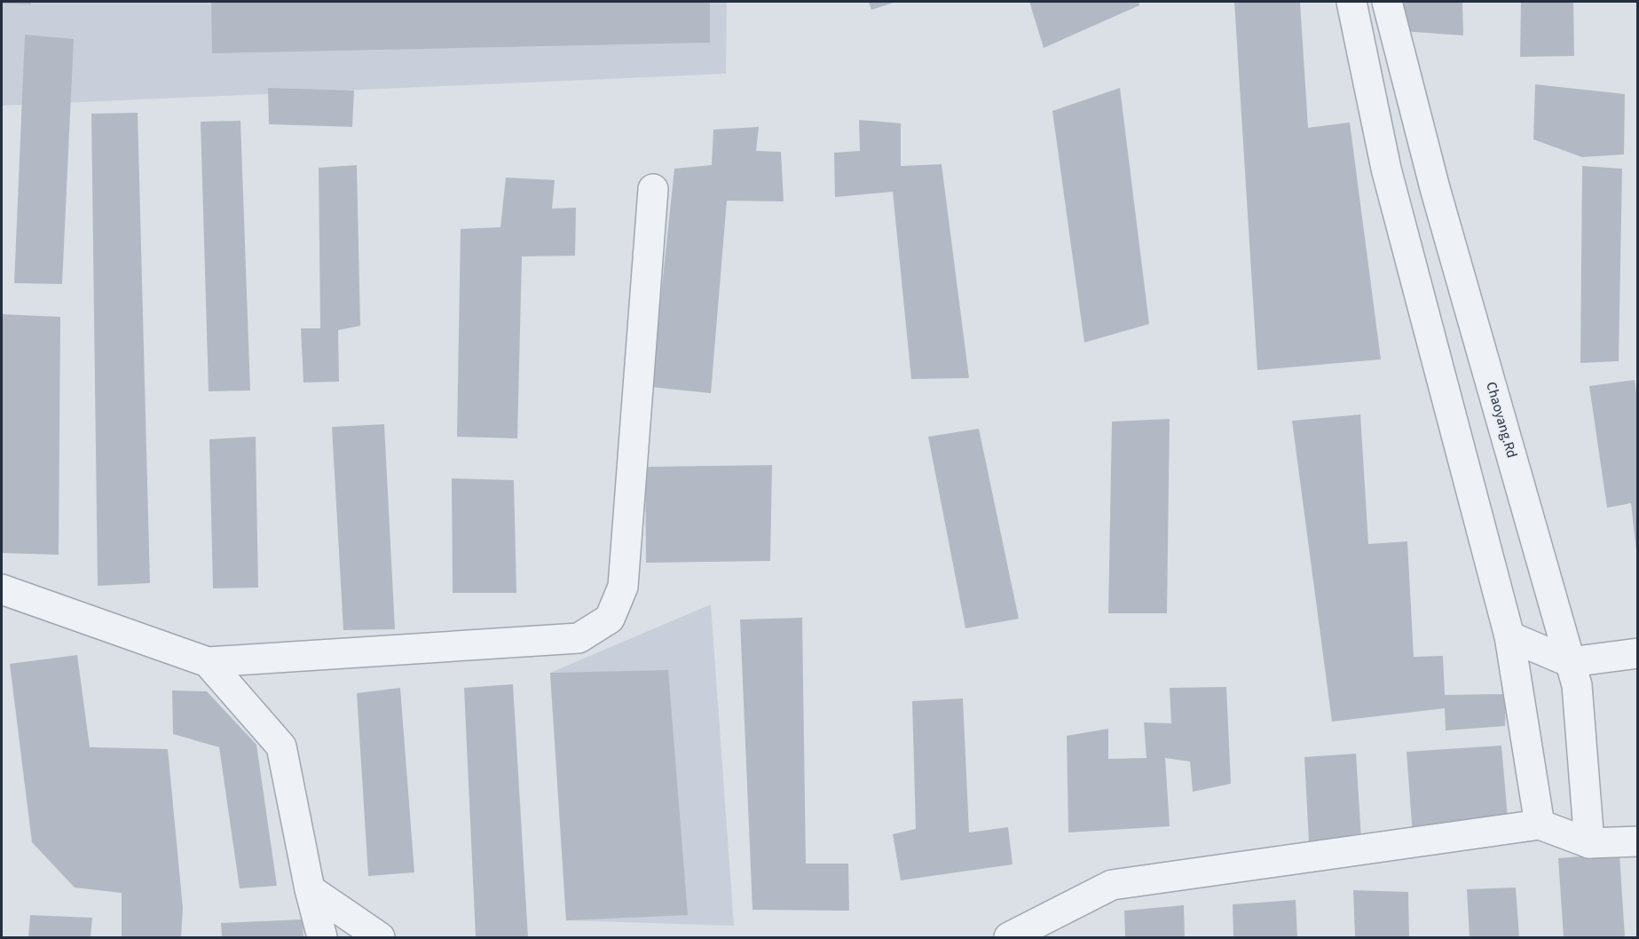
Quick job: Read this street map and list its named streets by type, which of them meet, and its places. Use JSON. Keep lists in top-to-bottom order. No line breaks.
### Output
{"streets":{"street":["Chaoyang.Rd"]}}
